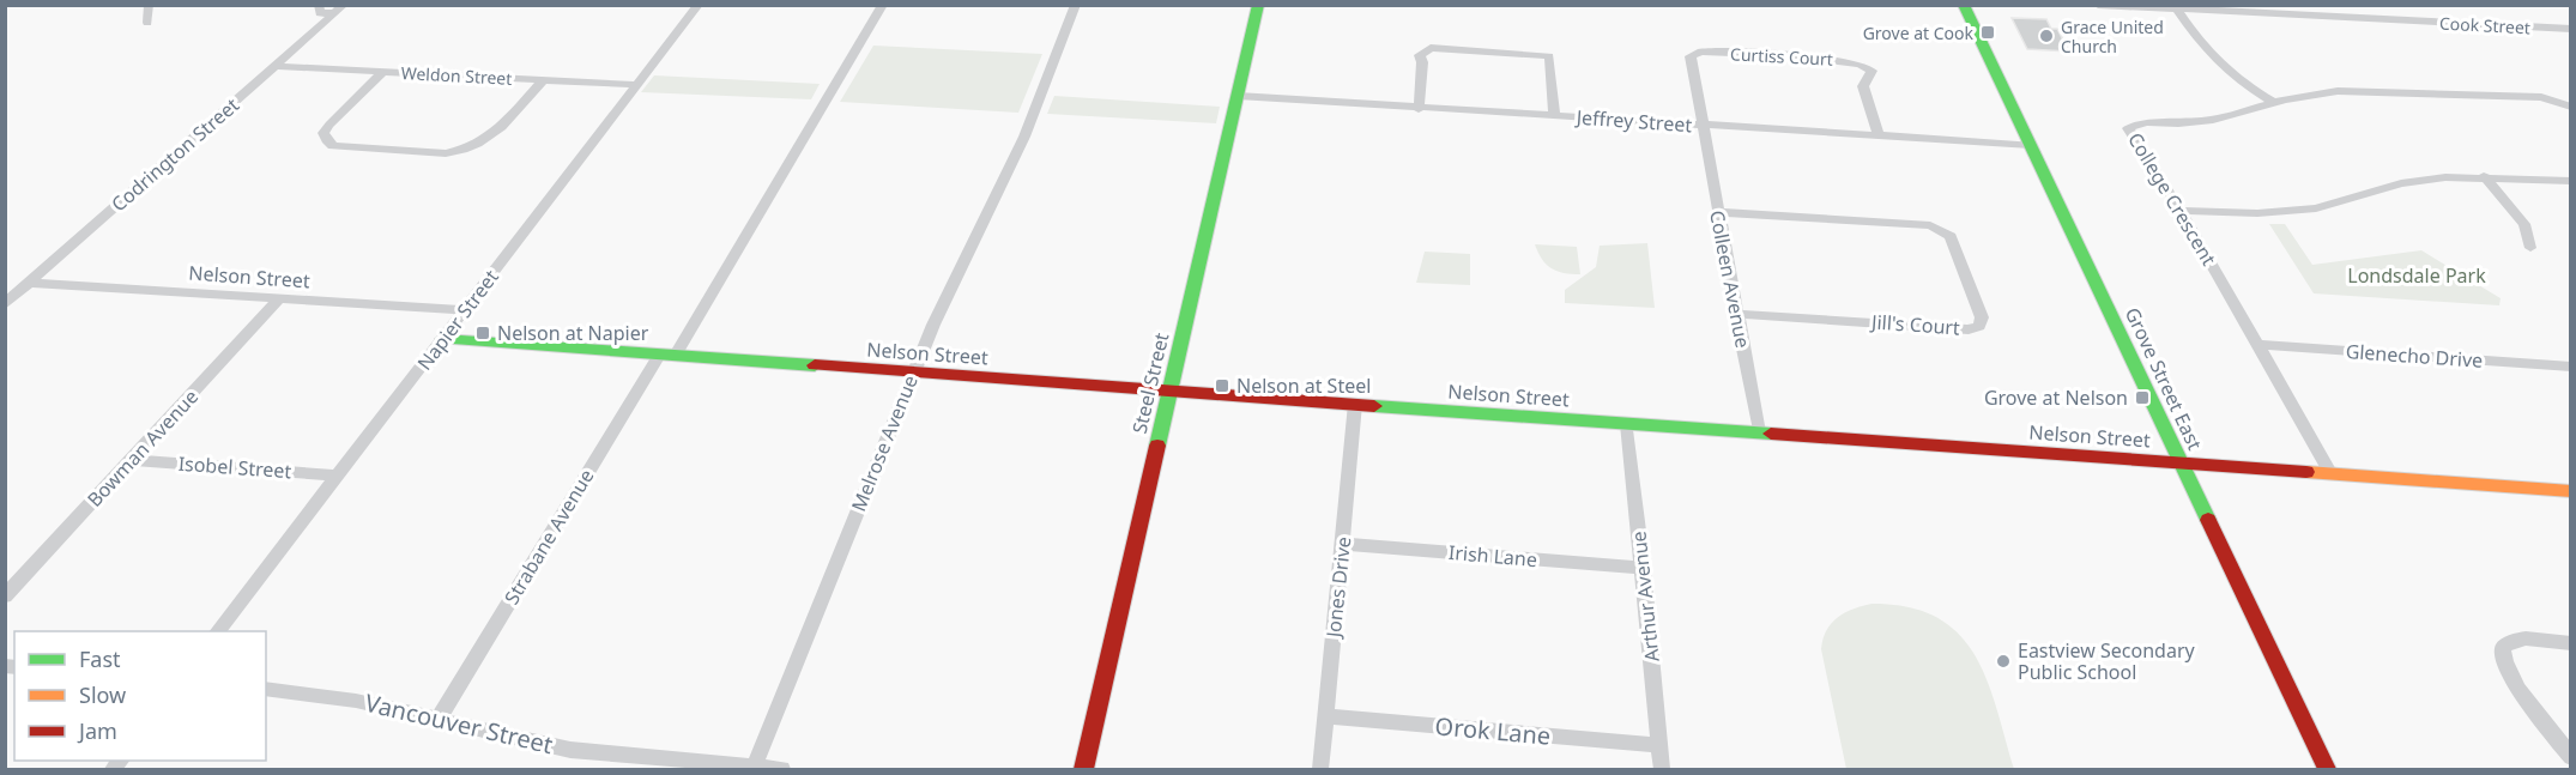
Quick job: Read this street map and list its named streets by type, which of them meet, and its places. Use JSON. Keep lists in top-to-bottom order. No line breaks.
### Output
{"streets":{"street":["Cook Street","Curtiss Court","Weldon Street","Jeffrey Street","Codrington Street","College Crescent","Nelson Street","Colleen Avenue","Napier Street","Jill's Court","Glenecho Drive","Grove Street East","Steel Street","Melrose Avenue","Bowman Avenue","Isobel Street","Strabane Avenue","Irish Lane","Jones Drive","Arthur Avenue","Vancouver Street","Orok Lane"]},"crossings":[["Curtiss Court","Jeffrey Street"],["Curtiss Court","Colleen Avenue"],["Weldon Street","Codrington Street"],["Weldon Street","Napier Street"],["Jeffrey Street","Colleen Avenue"],["Jeffrey Street","Grove Street East"],["Jeffrey Street","Steel Street"],["Codrington Street","Nelson Street"],["College Crescent","Nelson Street"],["College Crescent","Glenecho Drive"],["Nelson Street","Colleen Avenue"],["Nelson Street","Napier Street"],["Nelson Street","Grove Street East"],["Nelson Street","Steel Street"],["Nelson Street","Melrose Avenue"],["Nelson Street","Bowman Avenue"],["Nelson Street","Strabane Avenue"],["Nelson Street","Jones Drive"],["Nelson Street","Arthur Avenue"],["Colleen Avenue","Jill's Court"],["Napier Street","Isobel Street"],["Melrose Avenue","Vancouver Street"],["Bowman Avenue","Isobel Street"],["Strabane Avenue","Vancouver Street"],["Irish Lane","Jones Drive"],["Irish Lane","Arthur Avenue"],["Jones Drive","Orok Lane"],["Arthur Avenue","Orok Lane"]],"parks":["Londsdale Park"],"places":{"transit":["Grove at Cook","Nelson at Napier","Nelson at Steel","Grove at Nelson"],"other":["Grace United Church","Eastview Secondary Public School"]},"legend":["Fast","Slow","Jam"]}
